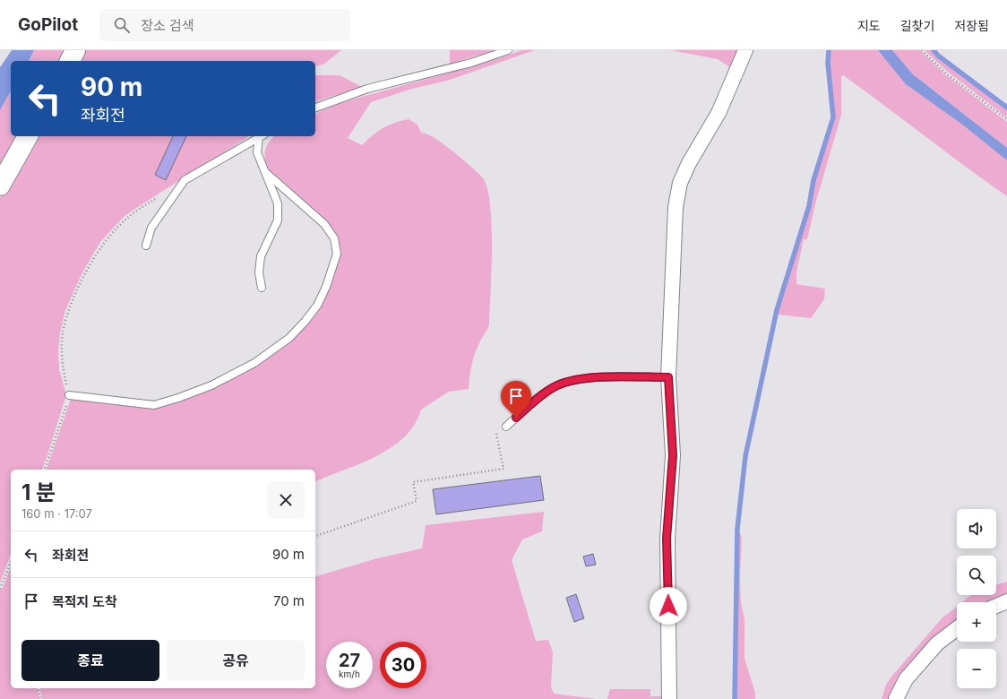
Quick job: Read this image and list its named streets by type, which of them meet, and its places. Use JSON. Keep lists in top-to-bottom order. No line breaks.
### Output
{"page":{"header":"GoPilot","search":"장소 검색","nav":["지도","길찾기","저장됨"],"turn":["90 m","좌회전"],"heading":["1 분","160 m · 17:07"],"map_buttons":["+","−"],"list":[{"name":"좌회전","value":"90 m"},{"name":"목적지 도착","value":"70 m"}],"buttons":["종료","공유"],"speed":"27 km/h","limit":"30"}}
